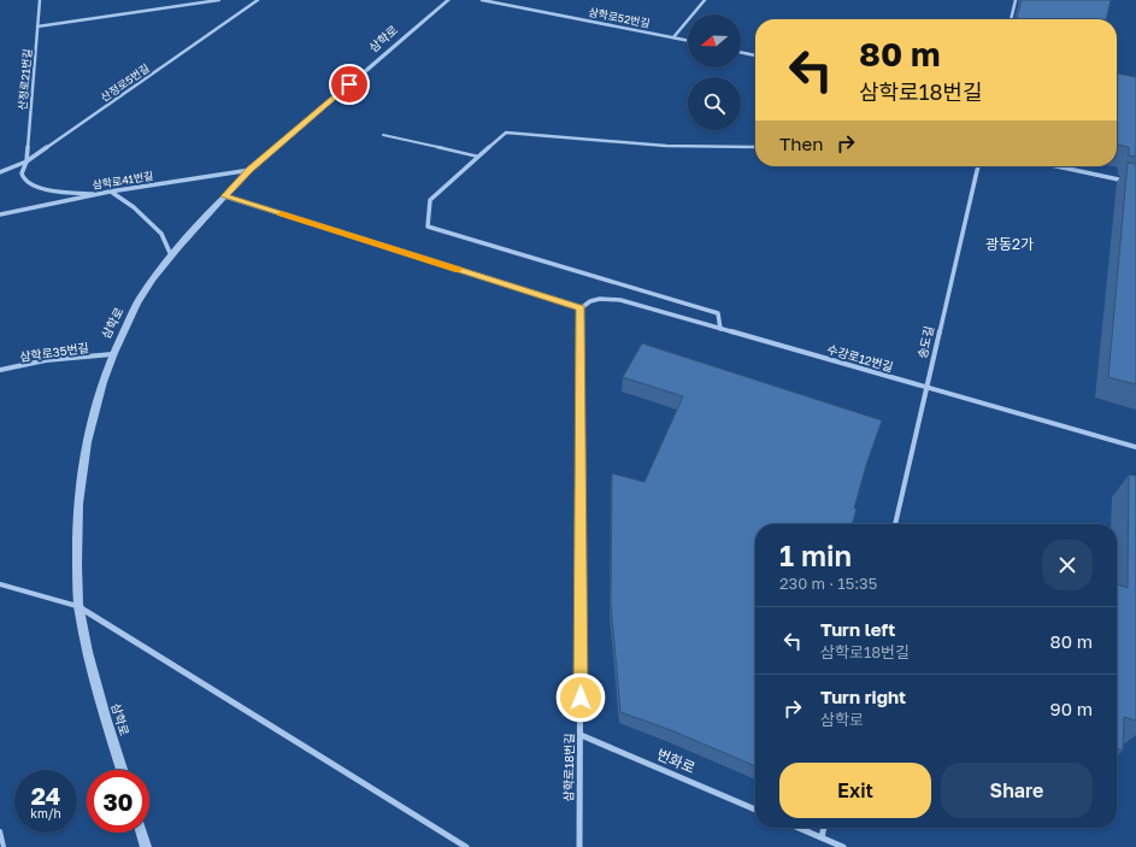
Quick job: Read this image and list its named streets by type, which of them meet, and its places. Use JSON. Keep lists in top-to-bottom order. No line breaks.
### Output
{"streets":{"street":["삼학로52번길","삼학로","산정로21번길","산정로5번길","삼학로41번길","송도길","삼학로35번길","수강로12번길","번화로","삼학로18번길"]},"crossings":[["삼학로","삼학로41번길"],["삼학로","삼학로35번길"],["산정로21번길","산정로5번길"],["산정로21번길","삼학로41번길"],["송도길","수강로12번길"],["수강로12번길","삼학로18번길"],["번화로","삼학로18번길"]],"districts":["광동2가"],"north":"left","page":{"turn":["80 m","삼학로18번길"],"then":"Then","heading":["1 min","230 m · 15:35"],"list":[{"name":"Turn left","note":"삼학로18번길","value":"80 m"},{"name":"Turn right","note":"삼학로","value":"90 m"}],"buttons":["Exit","Share"],"speed":"24 km/h","limit":"30"}}
